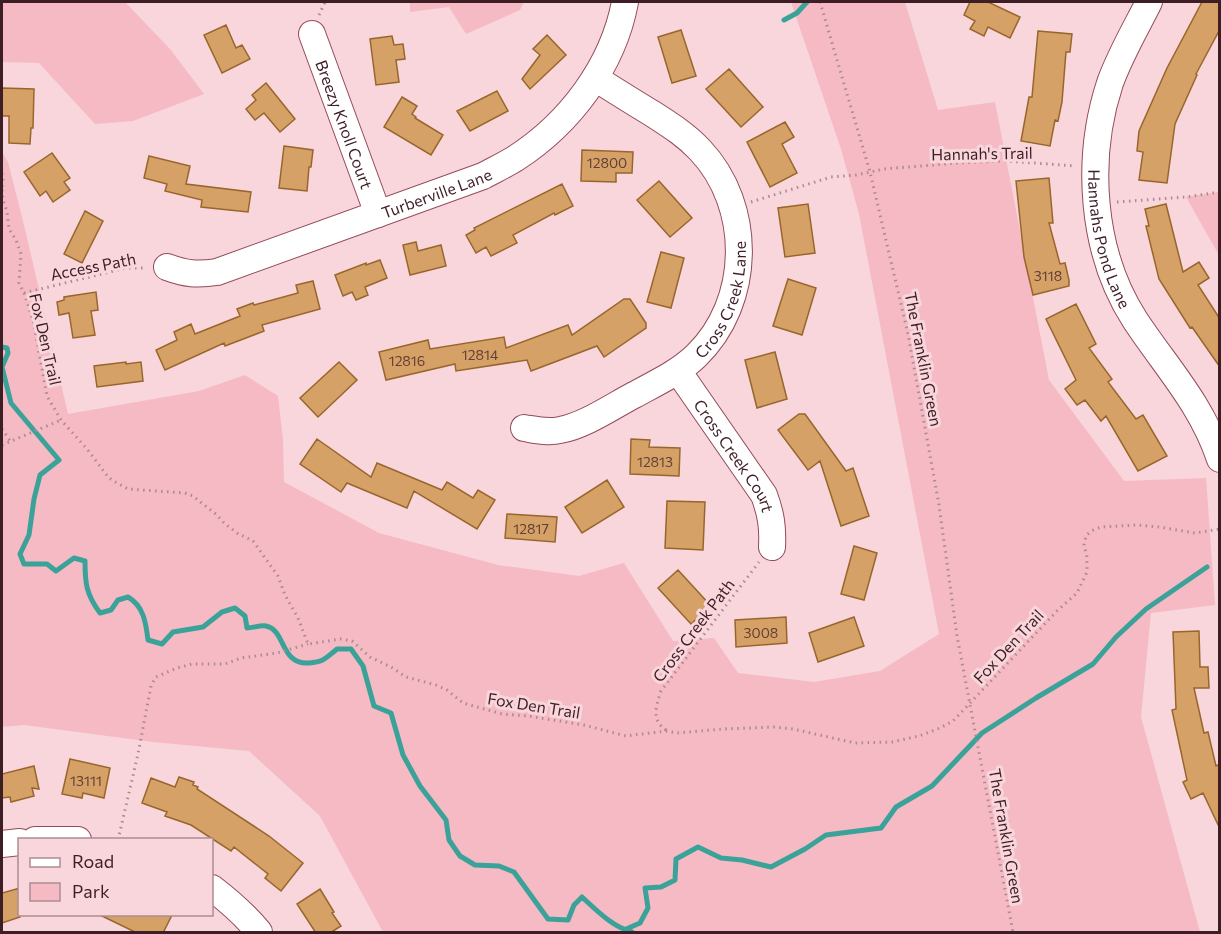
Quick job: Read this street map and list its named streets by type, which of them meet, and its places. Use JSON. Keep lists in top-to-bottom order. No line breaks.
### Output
{"streets":{"street":["Breezy Knoll Court","Turberville Lane","Hannahs Pond Lane","Cross Creek Lane","Cross Creek Court"],"path":["Hannah's Trail","Access Path","Fox Den Trail","The Franklin Green","Cross Creek Path"]},"crossings":[["Breezy Knoll Court","Turberville Lane"],["Hannah's Trail","Hannahs Pond Lane"],["Hannah's Trail","Cross Creek Lane"],["Hannah's Trail","The Franklin Green"],["Turberville Lane","Access Path"],["Turberville Lane","Cross Creek Lane"],["Access Path","Fox Den Trail"],["Cross Creek Lane","Cross Creek Court"],["Fox Den Trail","The Franklin Green"],["Fox Den Trail","Cross Creek Path"],["Cross Creek Court","Cross Creek Path"]],"house_numbers":["12800","3118","12814","12816","12813","12817","3008","13111"],"legend":["Road","Park"]}
